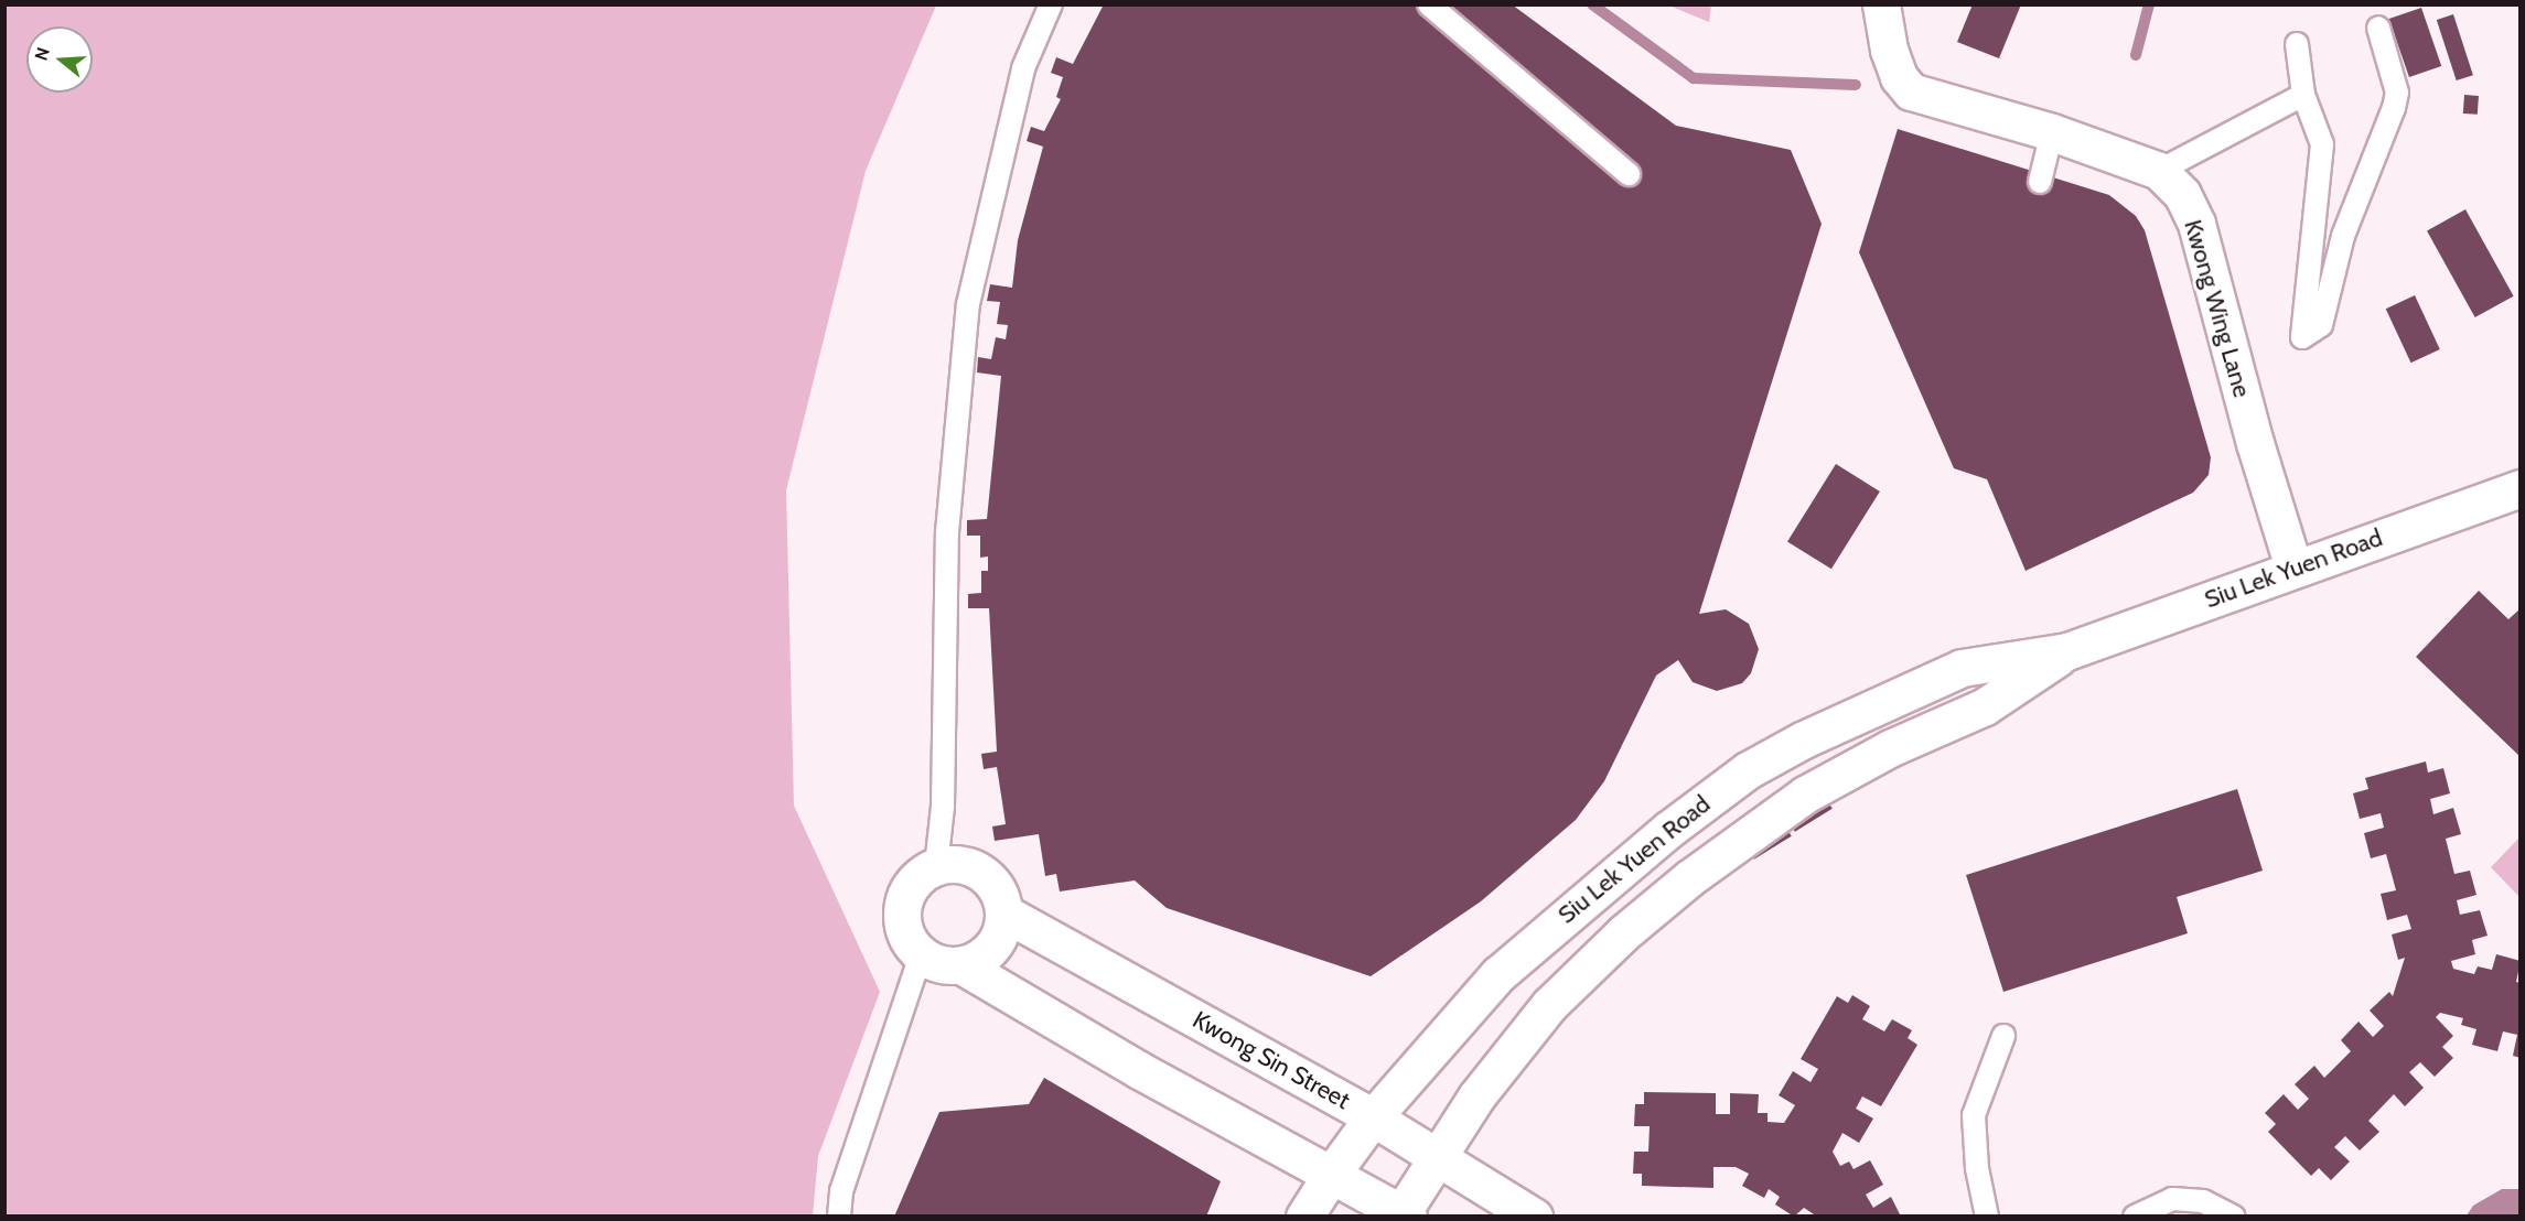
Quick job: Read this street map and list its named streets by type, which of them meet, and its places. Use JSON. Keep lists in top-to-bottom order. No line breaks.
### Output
{"streets":{"street":["Kwong Wing Lane","Siu Lek Yuen Road","Kwong Sin Street"]},"crossings":[["Kwong Wing Lane","Siu Lek Yuen Road"],["Siu Lek Yuen Road","Kwong Sin Street"]],"north":"left"}
